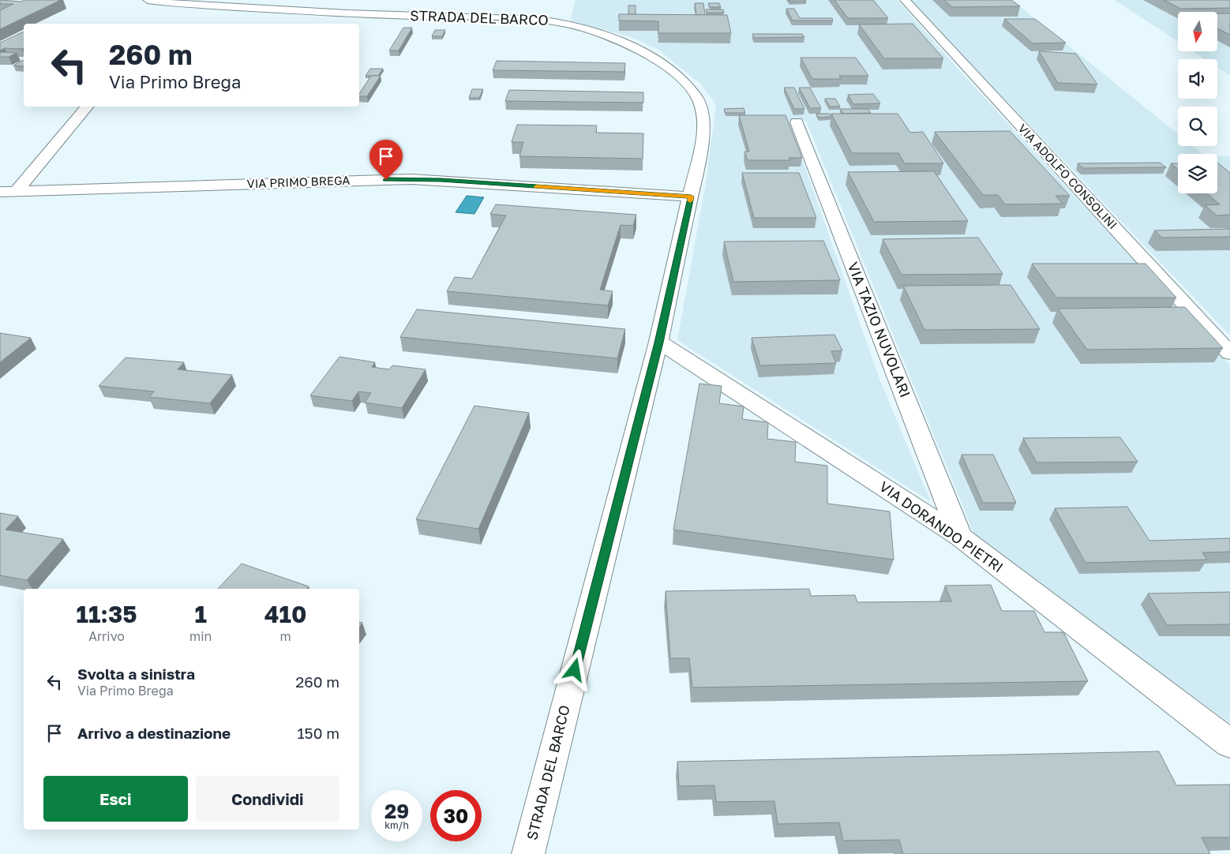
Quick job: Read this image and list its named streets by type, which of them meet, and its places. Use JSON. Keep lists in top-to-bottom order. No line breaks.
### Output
{"streets":{"street":["STRADA DEL BARCO","VIA ADOLFO CONSOLINI","VIA PRIMO BREGA","VIA TAZIO NUVOLARI","VIA DORANDO PIETRI"]},"crossings":[["STRADA DEL BARCO","VIA PRIMO BREGA"],["STRADA DEL BARCO","VIA DORANDO PIETRI"],["VIA TAZIO NUVOLARI","VIA DORANDO PIETRI"]],"north":"bottom","page":{"turn":["260 m","Via Primo Brega"],"eta":["11:35","Arrivo","1","min","410","m"],"list":[{"name":"Svolta a sinistra","note":"Via Primo Brega","value":"260 m"},{"name":"Arrivo a destinazione","value":"150 m"}],"buttons":["Esci","Condividi"],"speed":"29 km/h","limit":"30"}}
